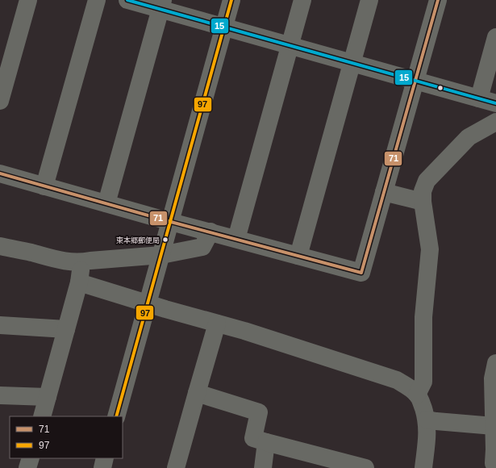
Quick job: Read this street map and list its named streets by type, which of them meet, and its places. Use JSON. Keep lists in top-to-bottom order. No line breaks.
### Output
{"places":["東本郷郵便局"],"lines":["transit line 71","transit line 97","transit line 15"],"legend":["71","97"]}
